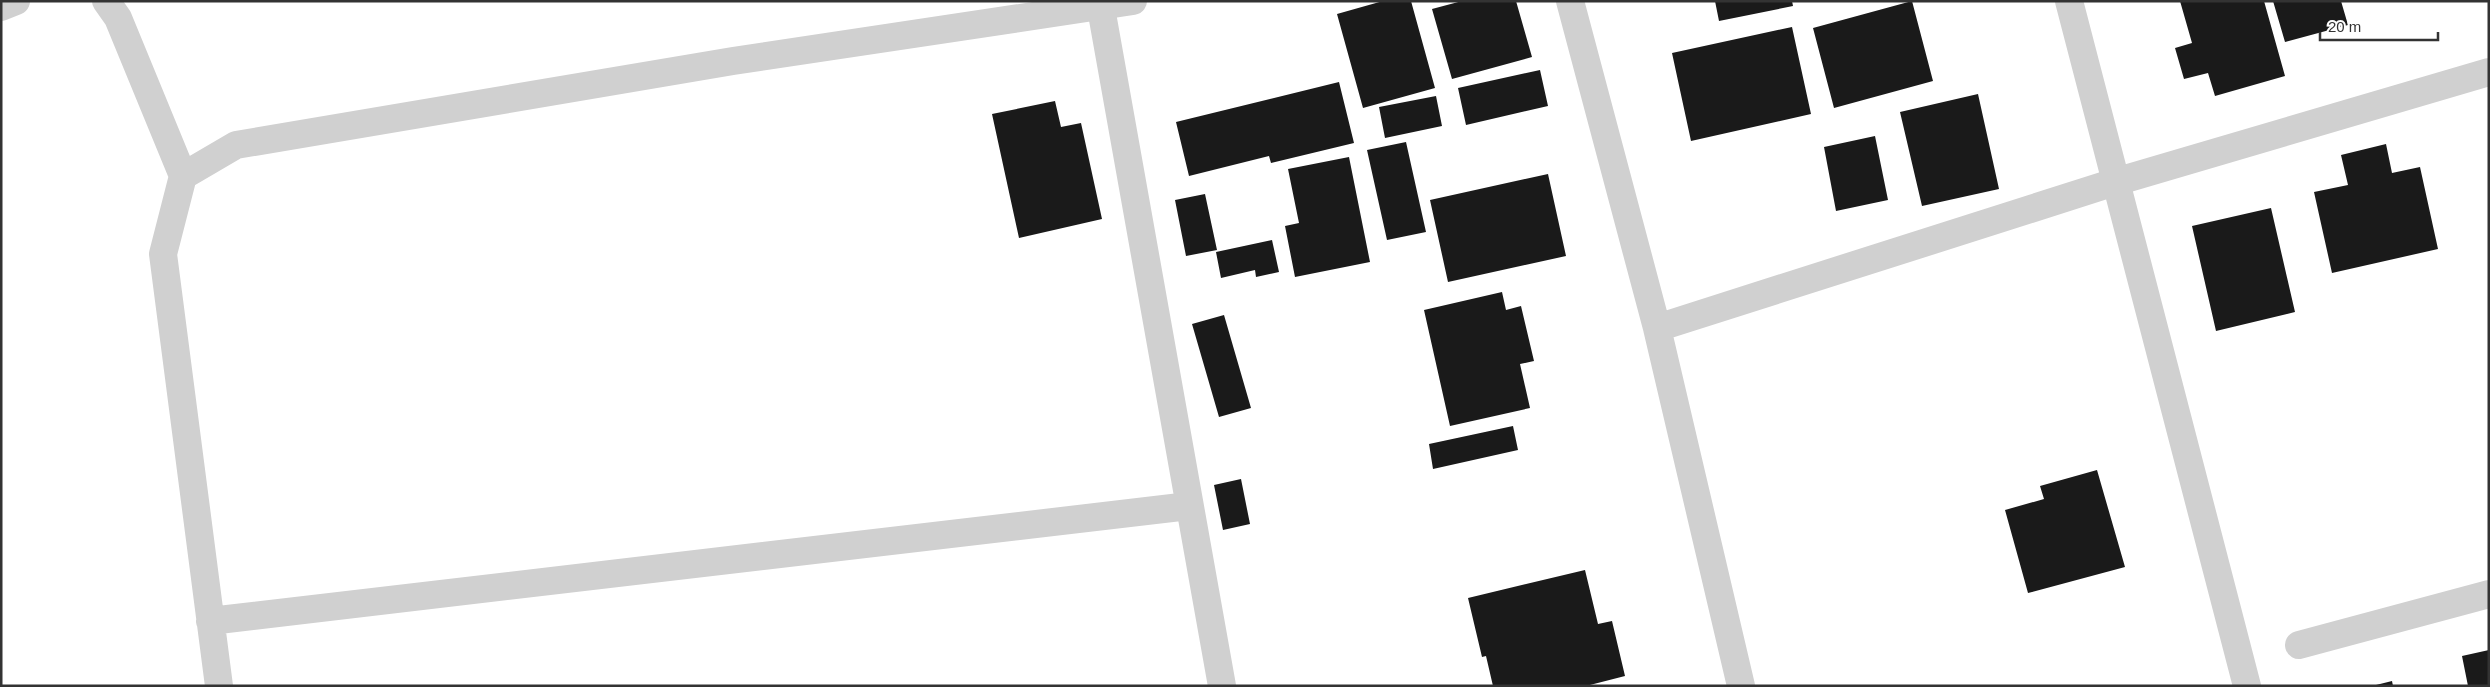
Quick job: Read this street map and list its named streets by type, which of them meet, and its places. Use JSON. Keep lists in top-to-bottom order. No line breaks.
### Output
{"scale_bar":"20 m"}
